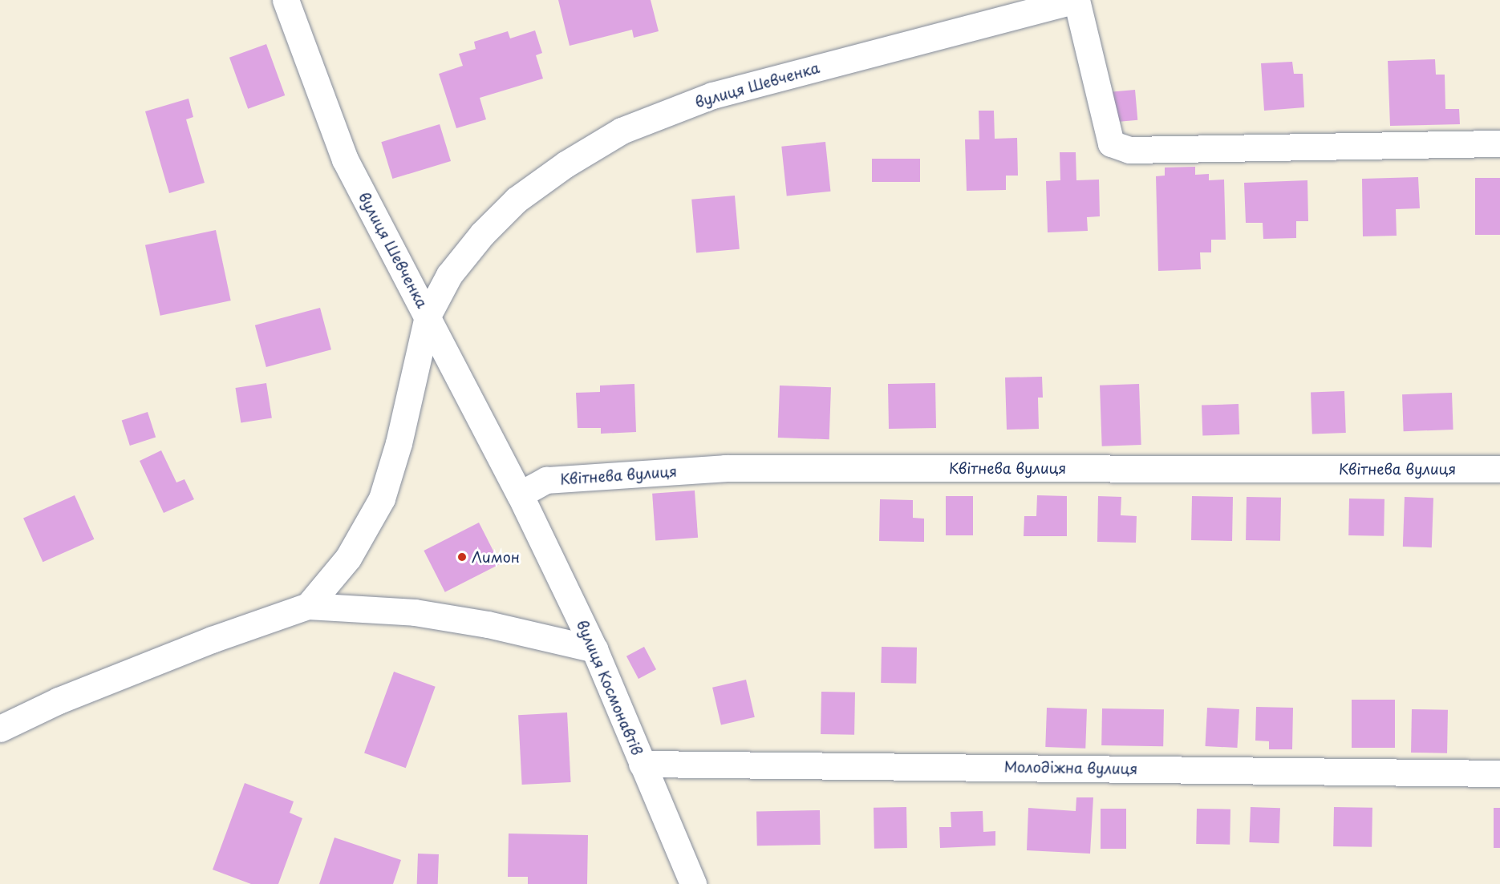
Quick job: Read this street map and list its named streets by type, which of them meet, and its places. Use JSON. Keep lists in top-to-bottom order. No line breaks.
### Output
{"streets":{"street":["вулиця Шевченка","Квітнева вулиця","вулиця Космонавтів","Молодіжна вулиця"]},"crossings":[["вулиця Шевченка","вулиця Космонавтів"],["Квітнева вулиця","вулиця Космонавтів"],["вулиця Космонавтів","Молодіжна вулиця"]],"places":["Лимон"]}
